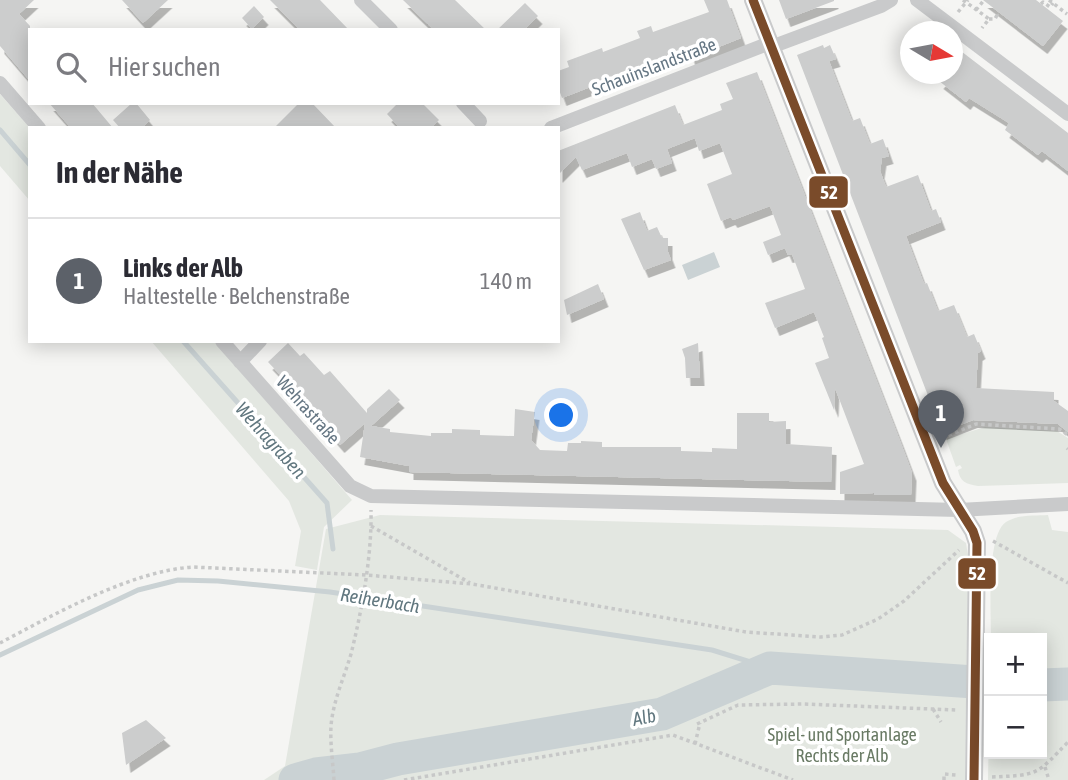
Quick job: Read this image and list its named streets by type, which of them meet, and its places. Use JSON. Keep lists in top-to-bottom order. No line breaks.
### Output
{"streets":{"street":["Schauinslandstraße","Wehrastraße"]},"water":["Wehragraben","Reiherbach","Alb"],"parks":["Spiel- und Sportanlage Rechts der Alb"],"lines":["transit line 52"],"north":"right","page":{"search":"Hier suchen","heading":"In der Nähe","list":[{"mark":"1","name":"Links der Alb","note":"Haltestelle · Belchenstraße","value":"140 m"}],"pins":"1","map_buttons":["+","−"]}}
